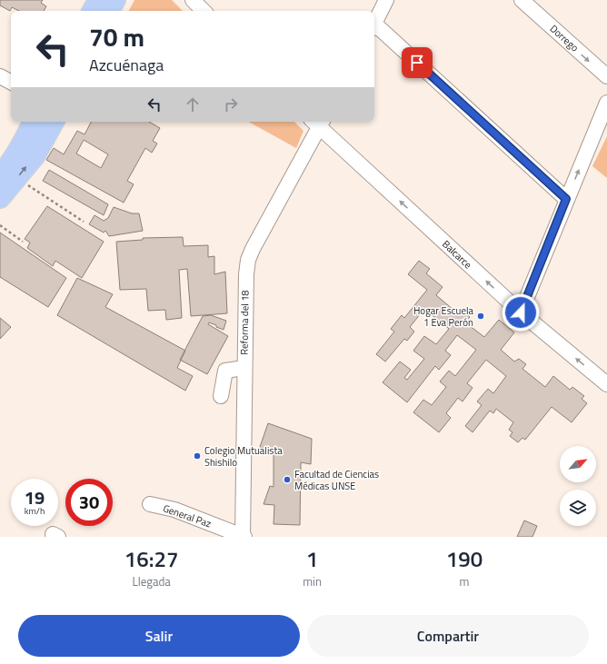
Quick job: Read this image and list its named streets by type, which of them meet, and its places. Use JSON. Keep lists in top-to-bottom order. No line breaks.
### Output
{"streets":{"street":["Dorrego","Balcarce","Reforma del 18","General Paz"]},"crossings":[["Balcarce","Reforma del 18"],["Reforma del 18","General Paz"]],"places":["Hogar Escuela 1 Eva Perón","Colegio Mutualista Shishilo","Facultad de Ciencias Médicas UNSE"],"north":"top right","page":{"turn":["70 m","Azcuénaga"],"speed":"19 km/h","limit":"30","eta":["16:27","Llegada","1","min","190","m"],"buttons":["Salir","Compartir"]}}
